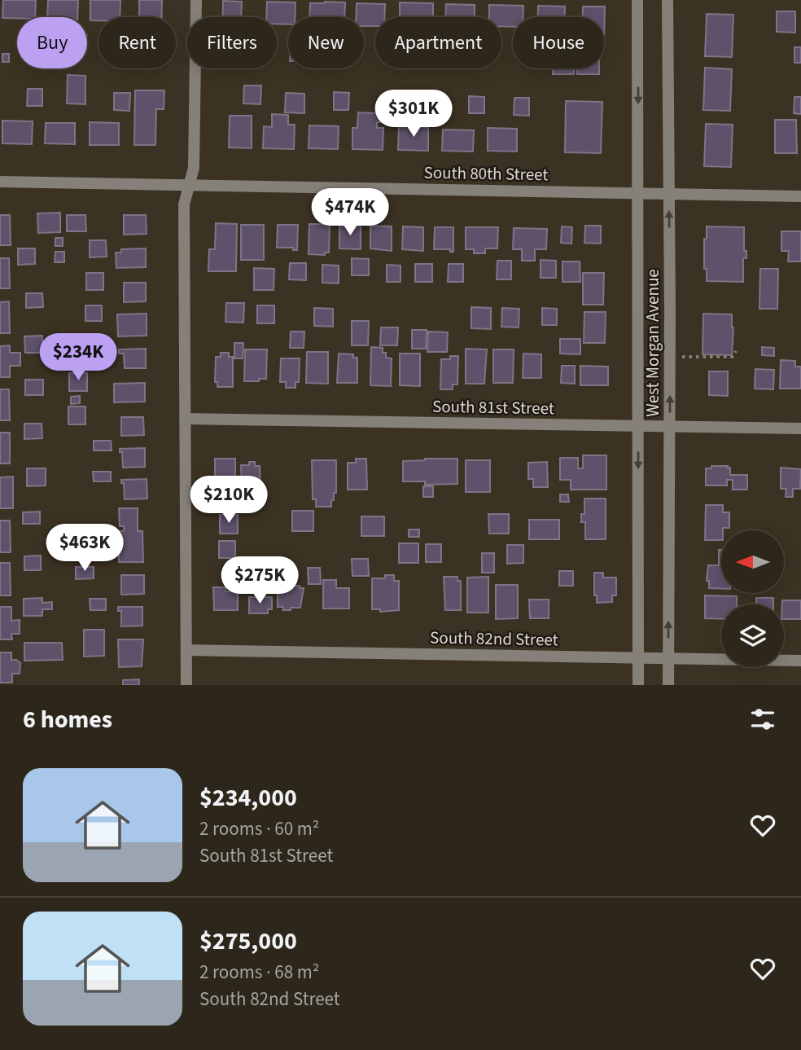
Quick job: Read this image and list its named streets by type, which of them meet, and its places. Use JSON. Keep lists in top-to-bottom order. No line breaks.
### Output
{"streets":{"street":["South 80th Street","West Morgan Avenue","South 81st Street","South 82nd Street"]},"crossings":[["South 80th Street","West Morgan Avenue"],["West Morgan Avenue","South 81st Street"],["West Morgan Avenue","South 82nd Street"]],"north":"left","page":{"chip":["Buy","Rent","Filters","New","Apartment","House"],"price":["$301K","$474K","$234K","$210K","$463K","$275K"],"heading":"6 homes","list":[{"name":"$234,000","note":"2 rooms · 60 m² · South 81st Street"},{"name":"$275,000","note":"2 rooms · 68 m² · South 82nd Street"}]}}
